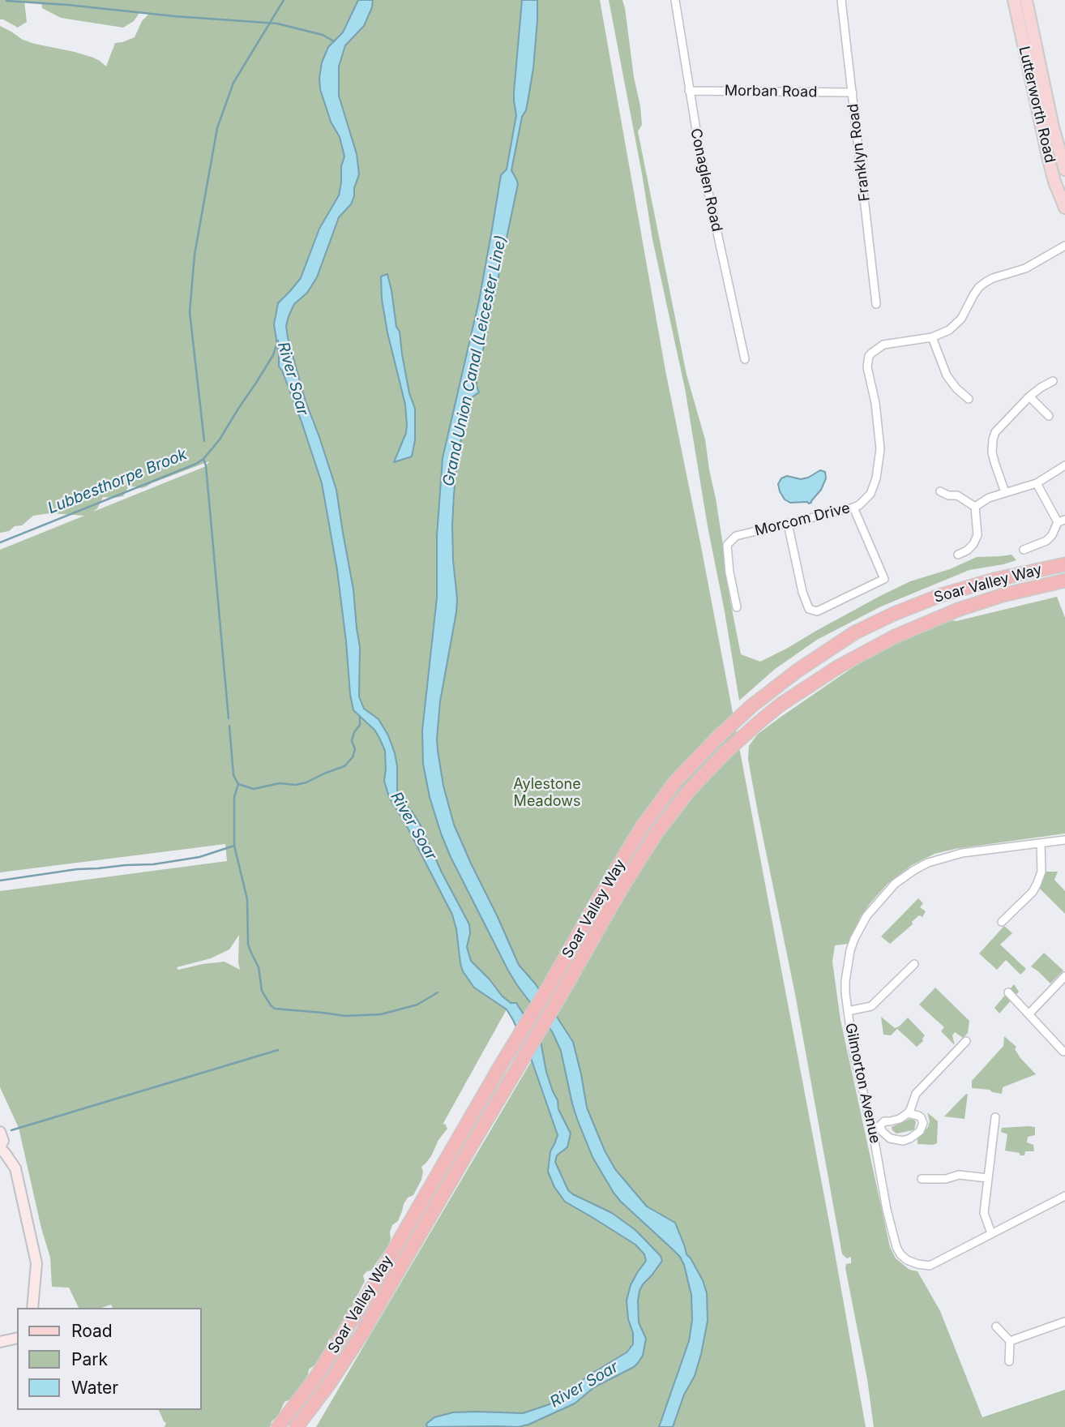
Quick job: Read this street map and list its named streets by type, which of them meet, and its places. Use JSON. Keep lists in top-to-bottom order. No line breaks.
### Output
{"streets":{"highway":["Soar Valley Way"],"main road":["Lutterworth Road"],"street":["Morban Road","Franklyn Road","Conaglen Road","Morcom Drive","Gilmorton Avenue"]},"crossings":[["Morban Road","Franklyn Road"],["Morban Road","Conaglen Road"]],"water":["Grand Union Canal (Leicester Line)","River Soar","Lubbesthorpe Brook"],"parks":["Aylestone Meadows"],"legend":["Road","Park","Water"]}
